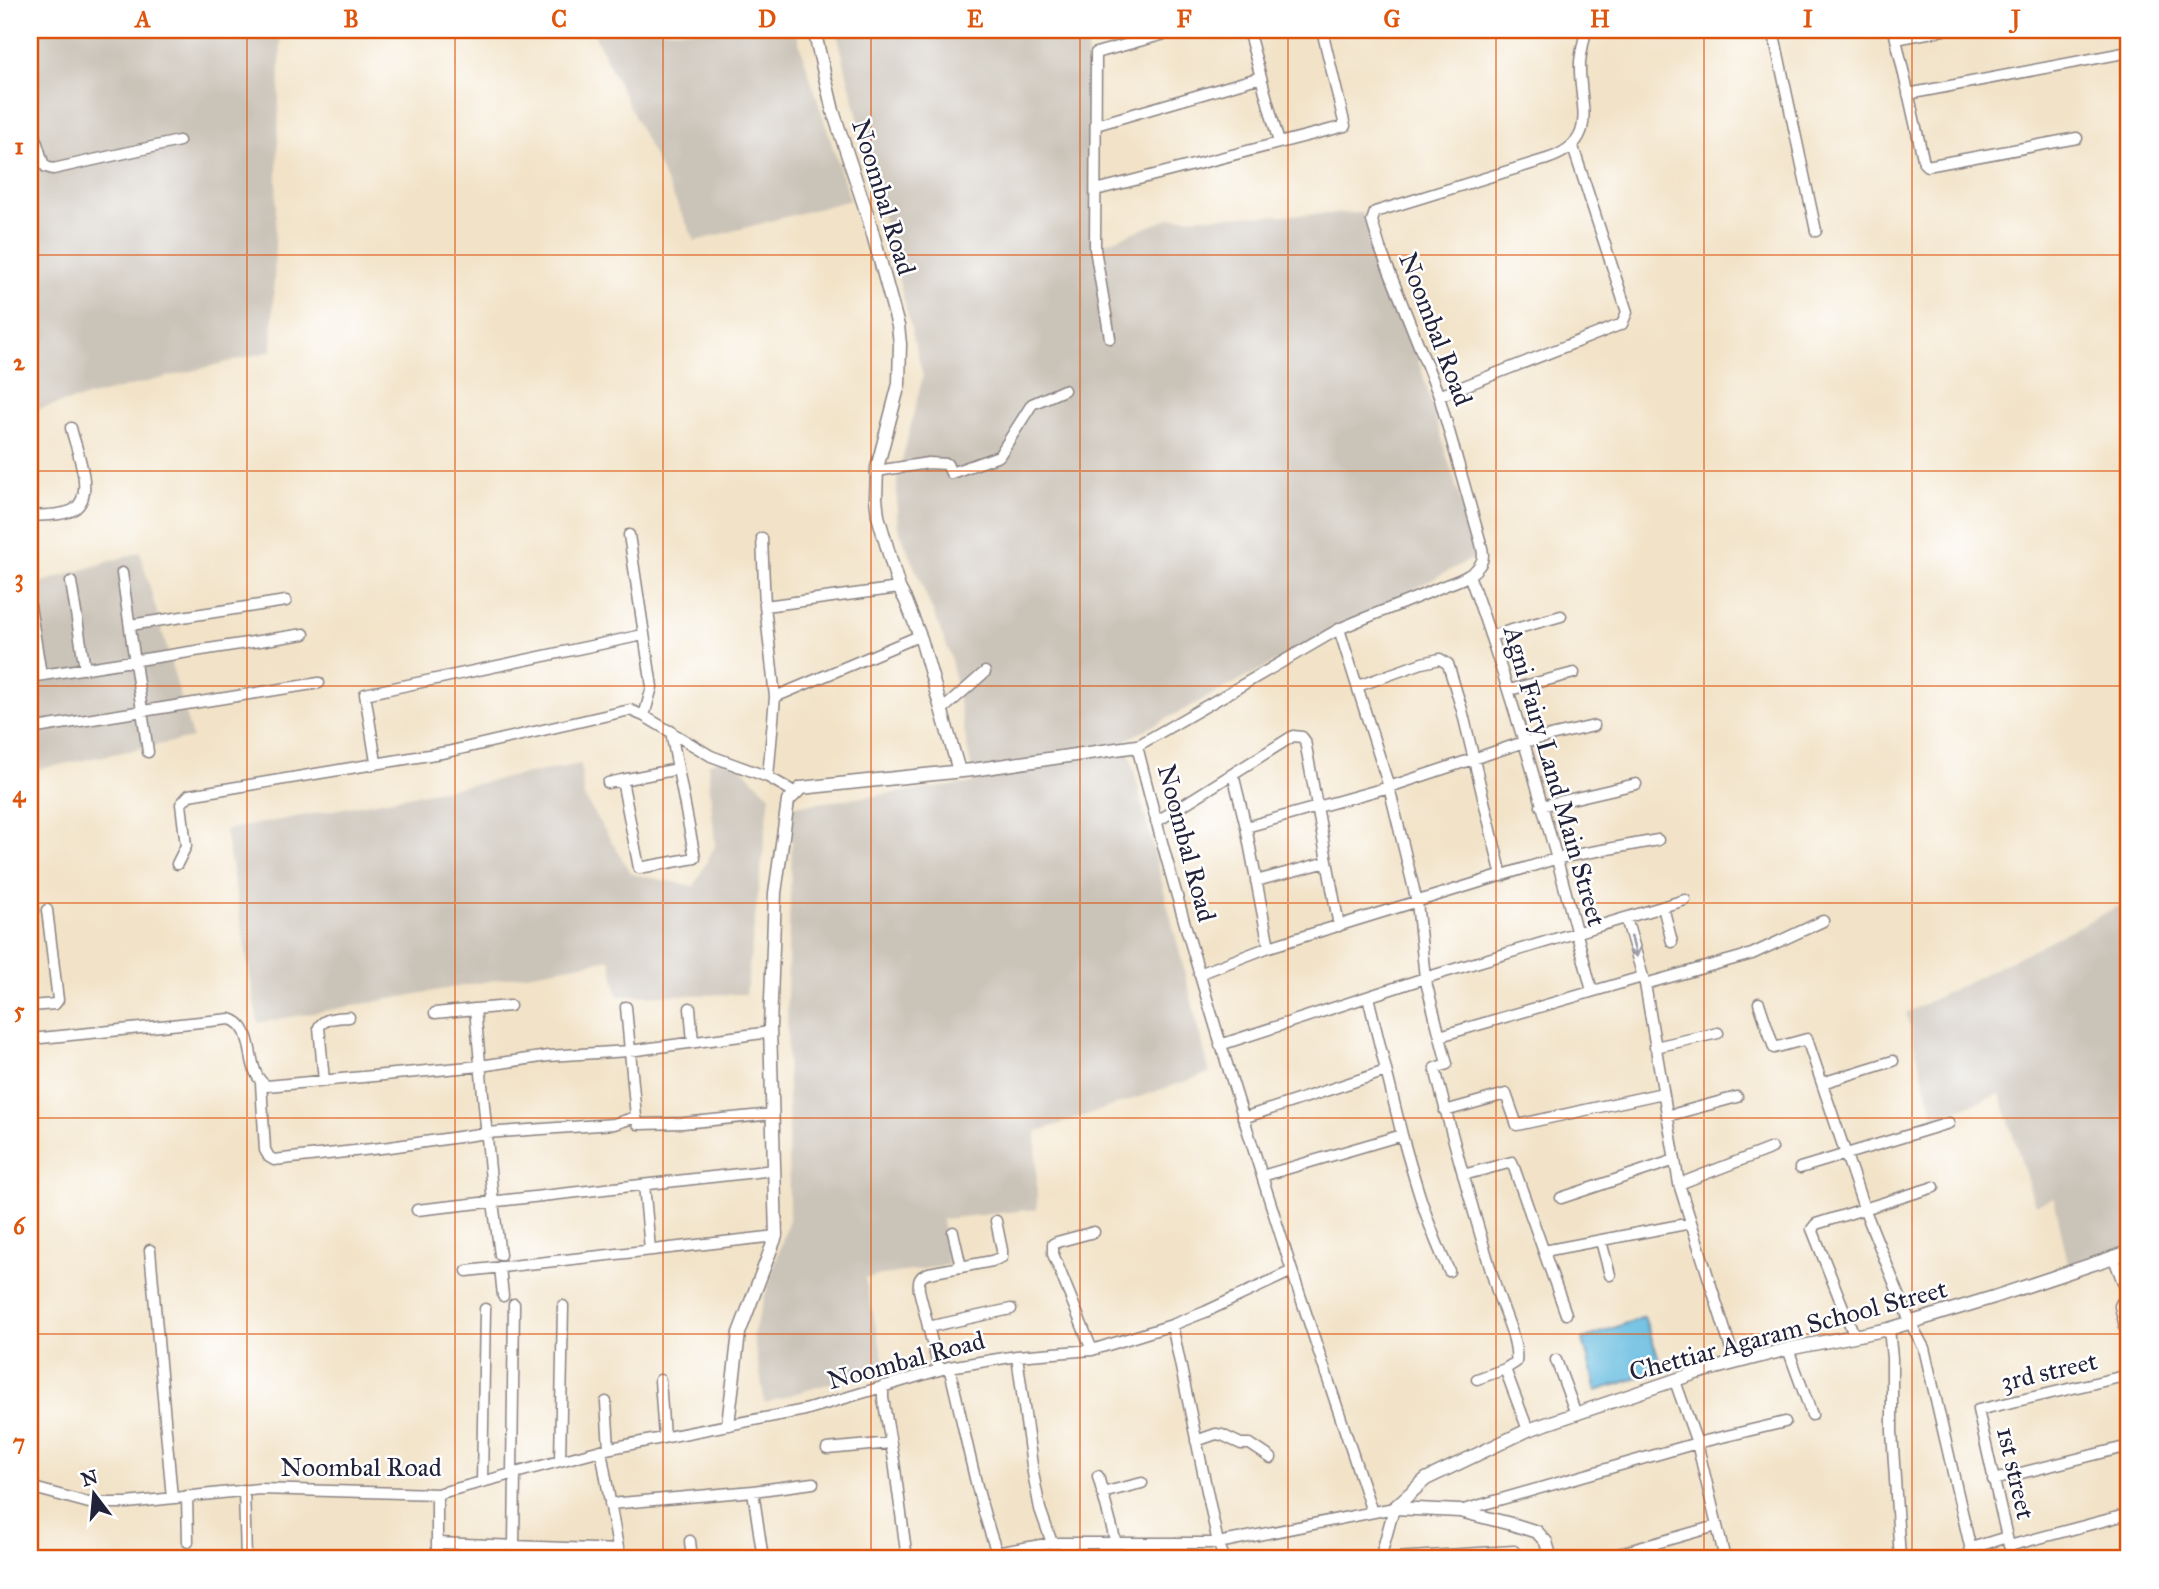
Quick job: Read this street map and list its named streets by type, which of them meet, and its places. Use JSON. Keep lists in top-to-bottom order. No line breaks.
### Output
{"streets":{"street":["Noombal Road","Agni Fairy Land Main Street","Chettiar Agaram School Street","3rd street","1st street"]},"crossings":[["Noombal Road","Agni Fairy Land Main Street"],["3rd street","1st street"]],"north":"top","grid":{"columns":["A","B","C","D","E","F","G","H","I","J"],"rows":["1","2","3","4","5","6","7"]}}
